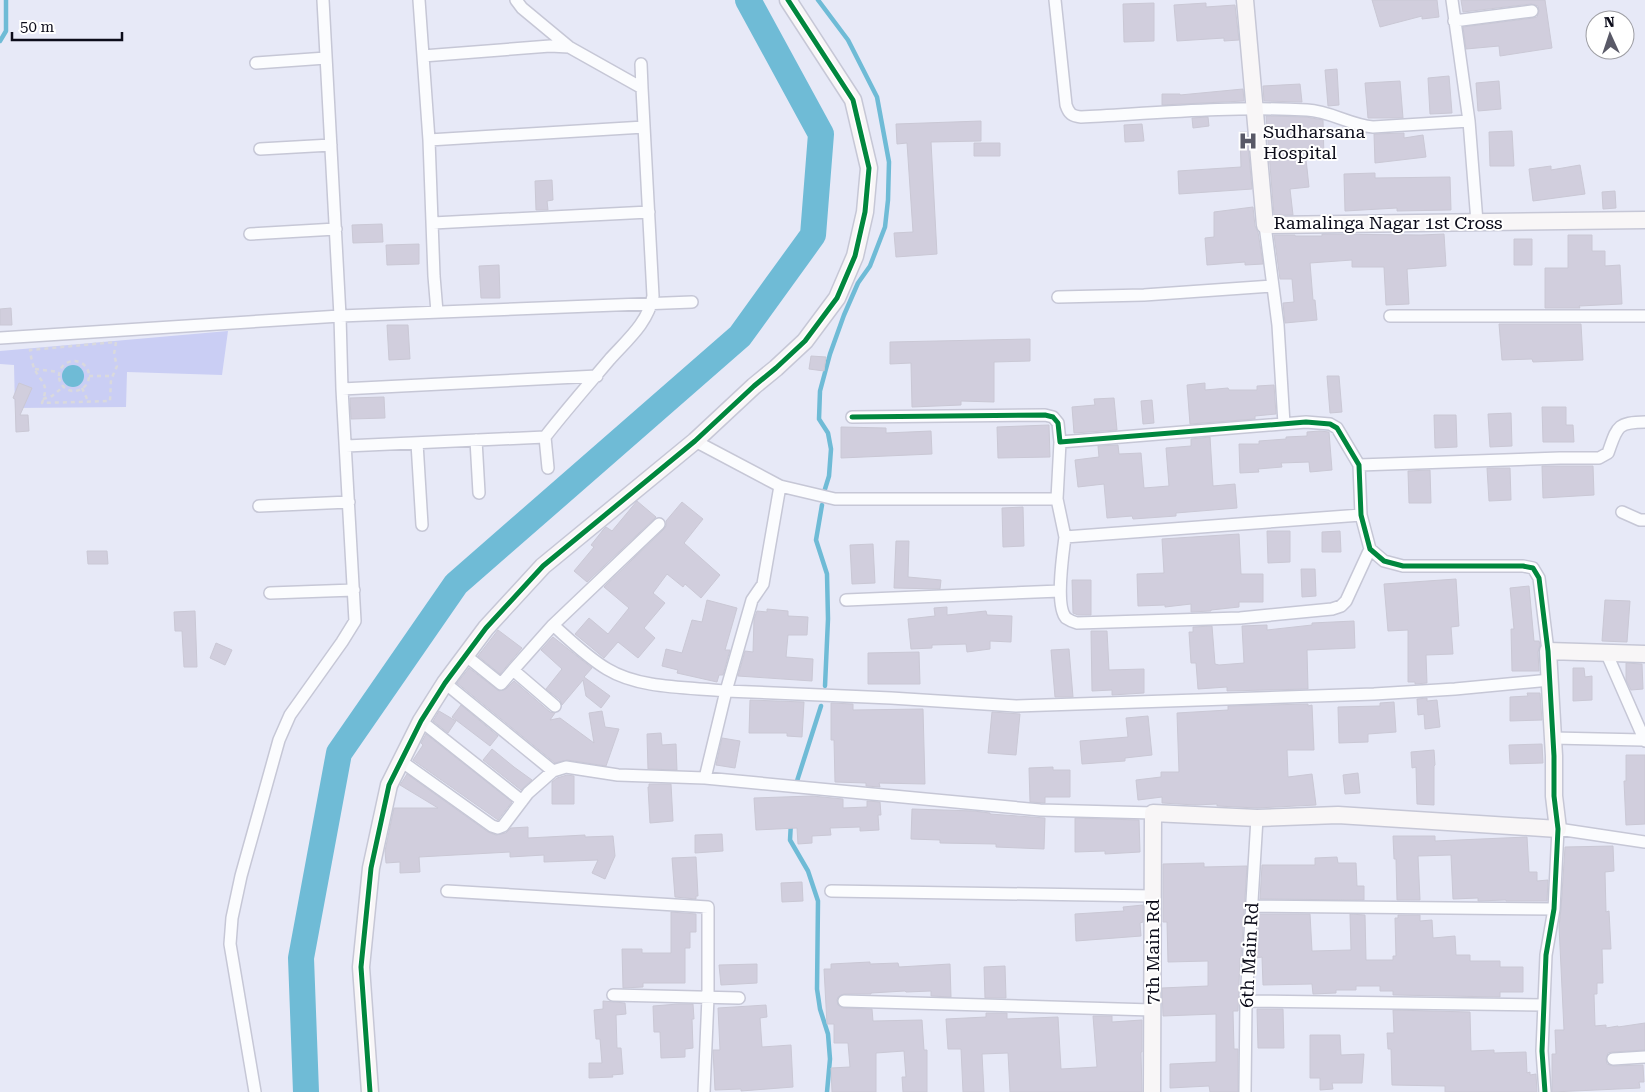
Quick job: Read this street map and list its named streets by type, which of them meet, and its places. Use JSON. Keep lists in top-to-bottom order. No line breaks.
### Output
{"streets":{"street":["Ramalinga Nagar 1st Cross","7th Main Rd","6th Main Rd"]},"places":{"hospital":["Sudharsana Hospital"]},"scale_bar":"50 m","north":"top"}
